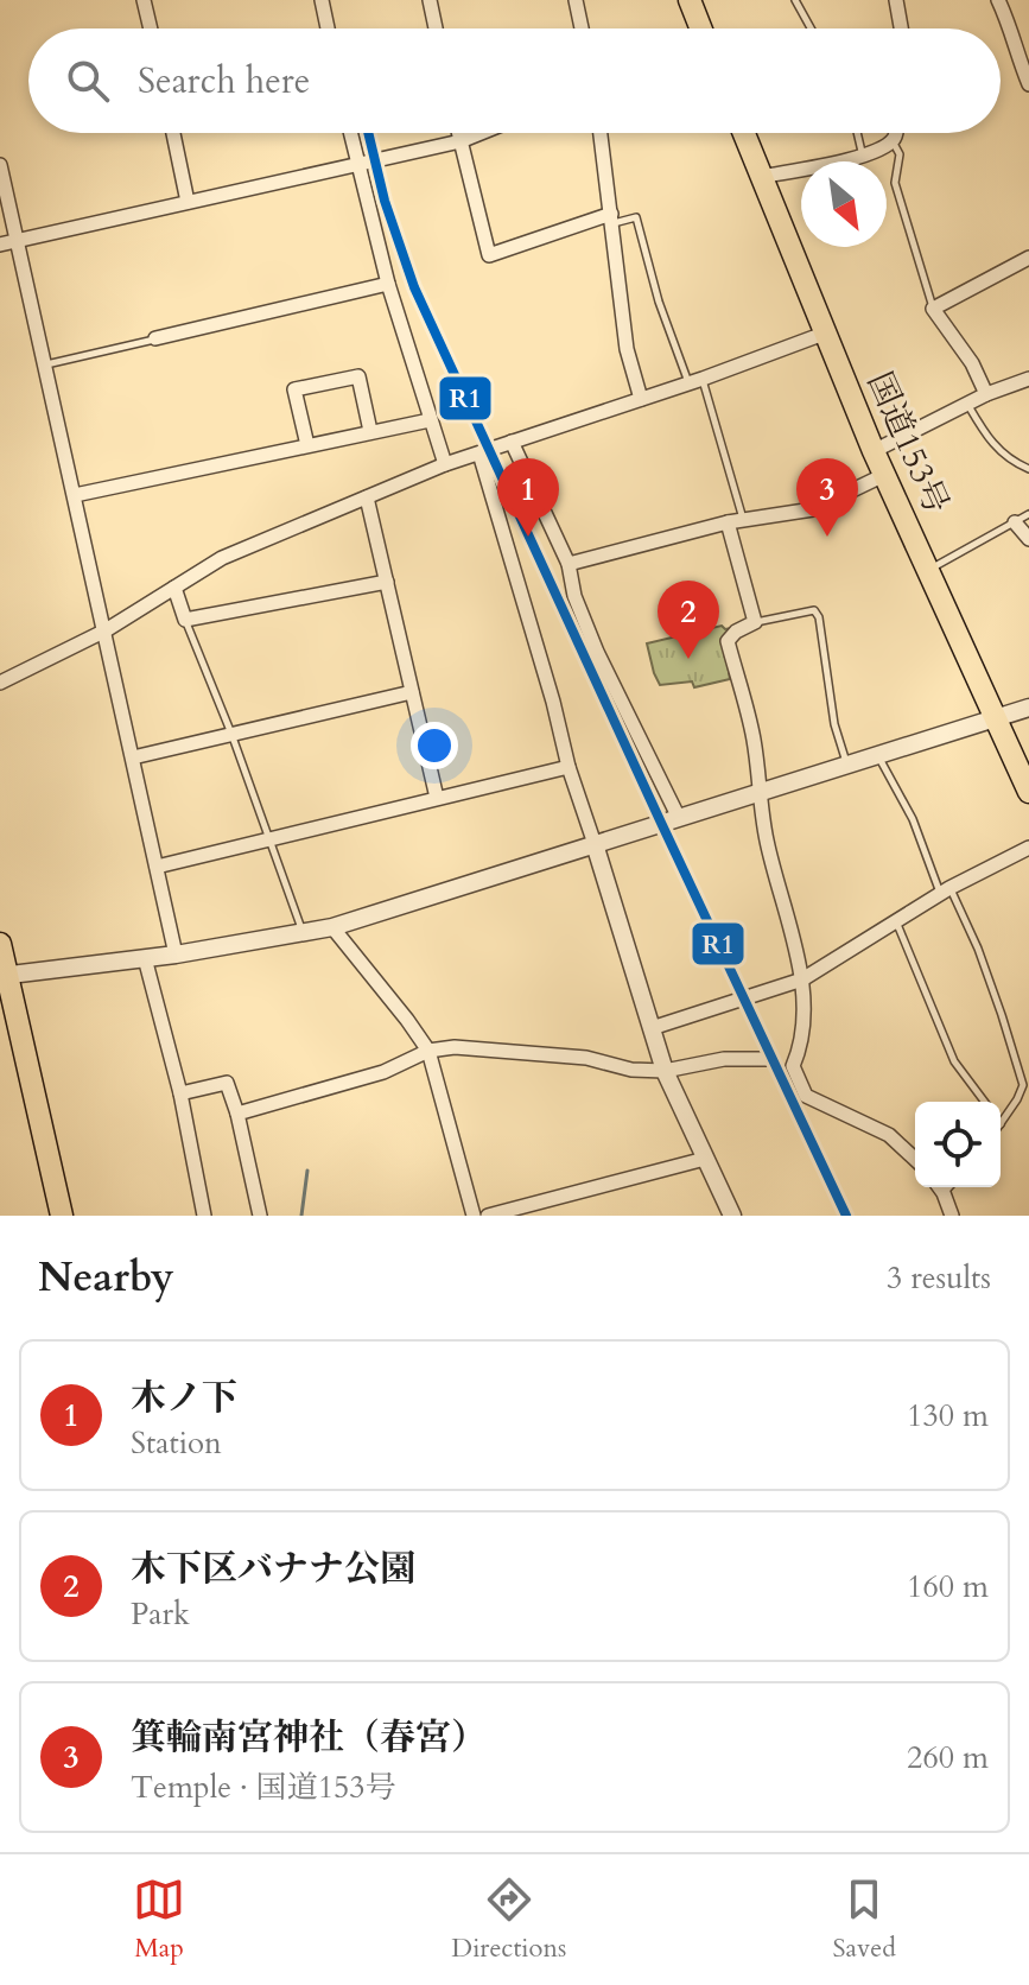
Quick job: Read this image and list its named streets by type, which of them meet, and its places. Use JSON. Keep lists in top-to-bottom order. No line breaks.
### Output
{"streets":{"highway":["国道153号"]},"lines":["transit line R1"],"north":"bottom right","page":{"search":"Search here","pins":["1","3","2"],"heading":["Nearby","3 results"],"list":[{"mark":"1","name":"木ノ下","note":"Station","value":"130 m"},{"mark":"2","name":"木下区バナナ公園","note":"Park","value":"160 m"},{"mark":"3","name":"箕輪南宮神社（春宮）","note":"Temple · 国道153号","value":"260 m"}],"nav":["Map","Directions","Saved"]}}
